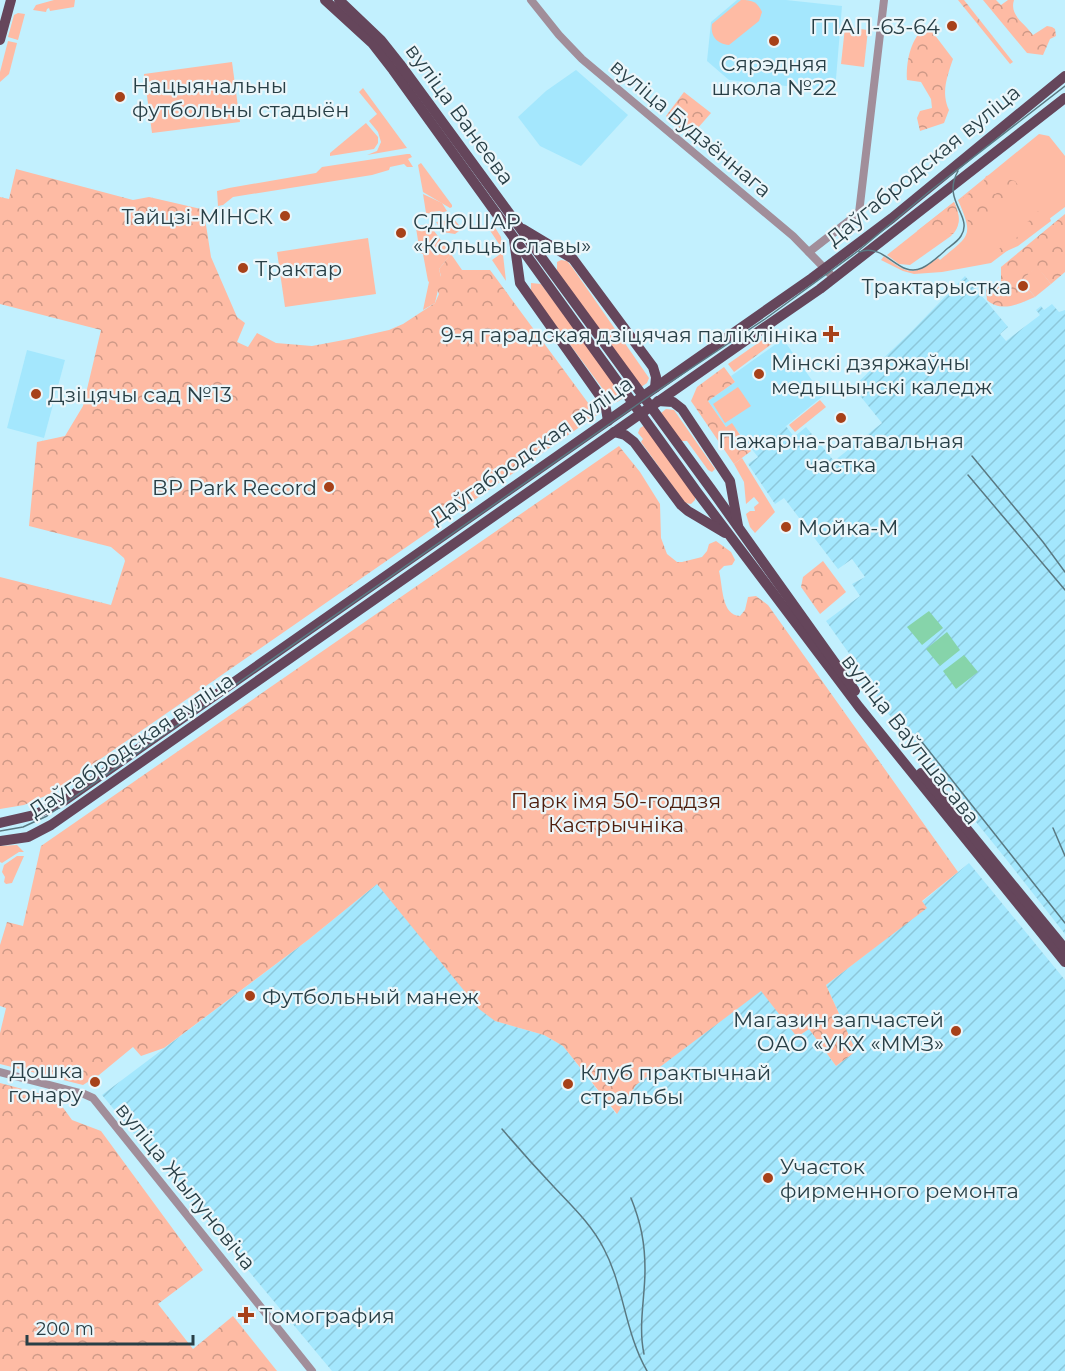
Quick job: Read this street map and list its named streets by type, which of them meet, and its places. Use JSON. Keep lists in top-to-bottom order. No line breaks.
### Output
{"streets":{"main road":["вуліца Ванеева","Даўгабродская вуліца","вуліца Ваўпшасава"],"street":["вуліца Будзённага","вуліца Жылуновіча"]},"crossings":[["вуліца Ванеева","вуліца Ваўпшасава"],["вуліца Будзённага","Даўгабродская вуліца"]],"parks":["Парк імя 50-годдзя Кастрычніка"],"places":{"other":["ГПАП-63-64","Сярэдняя школа №22","Нацыянальны футбольны стадыён","Тайцзі-МІНСК","СДЮШАР «Кольцы Славы»","Трактар","Трактарыстка","Мінскі дзяржаўны медыцынскі каледж","Дзіцячы сад №13","Пажарна-ратавальная частка","BP Park Record","Мойка-М","Футбольный манеж","Магазин запчастей ОАО «УКХ «ММЗ»","Дошка гонару","Клуб практычнай стральбы","Участок фирменного ремонта"],"health":["9-я гарадская дзіцячая паліклініка","Томография"]},"scale_bar":"200 m"}
